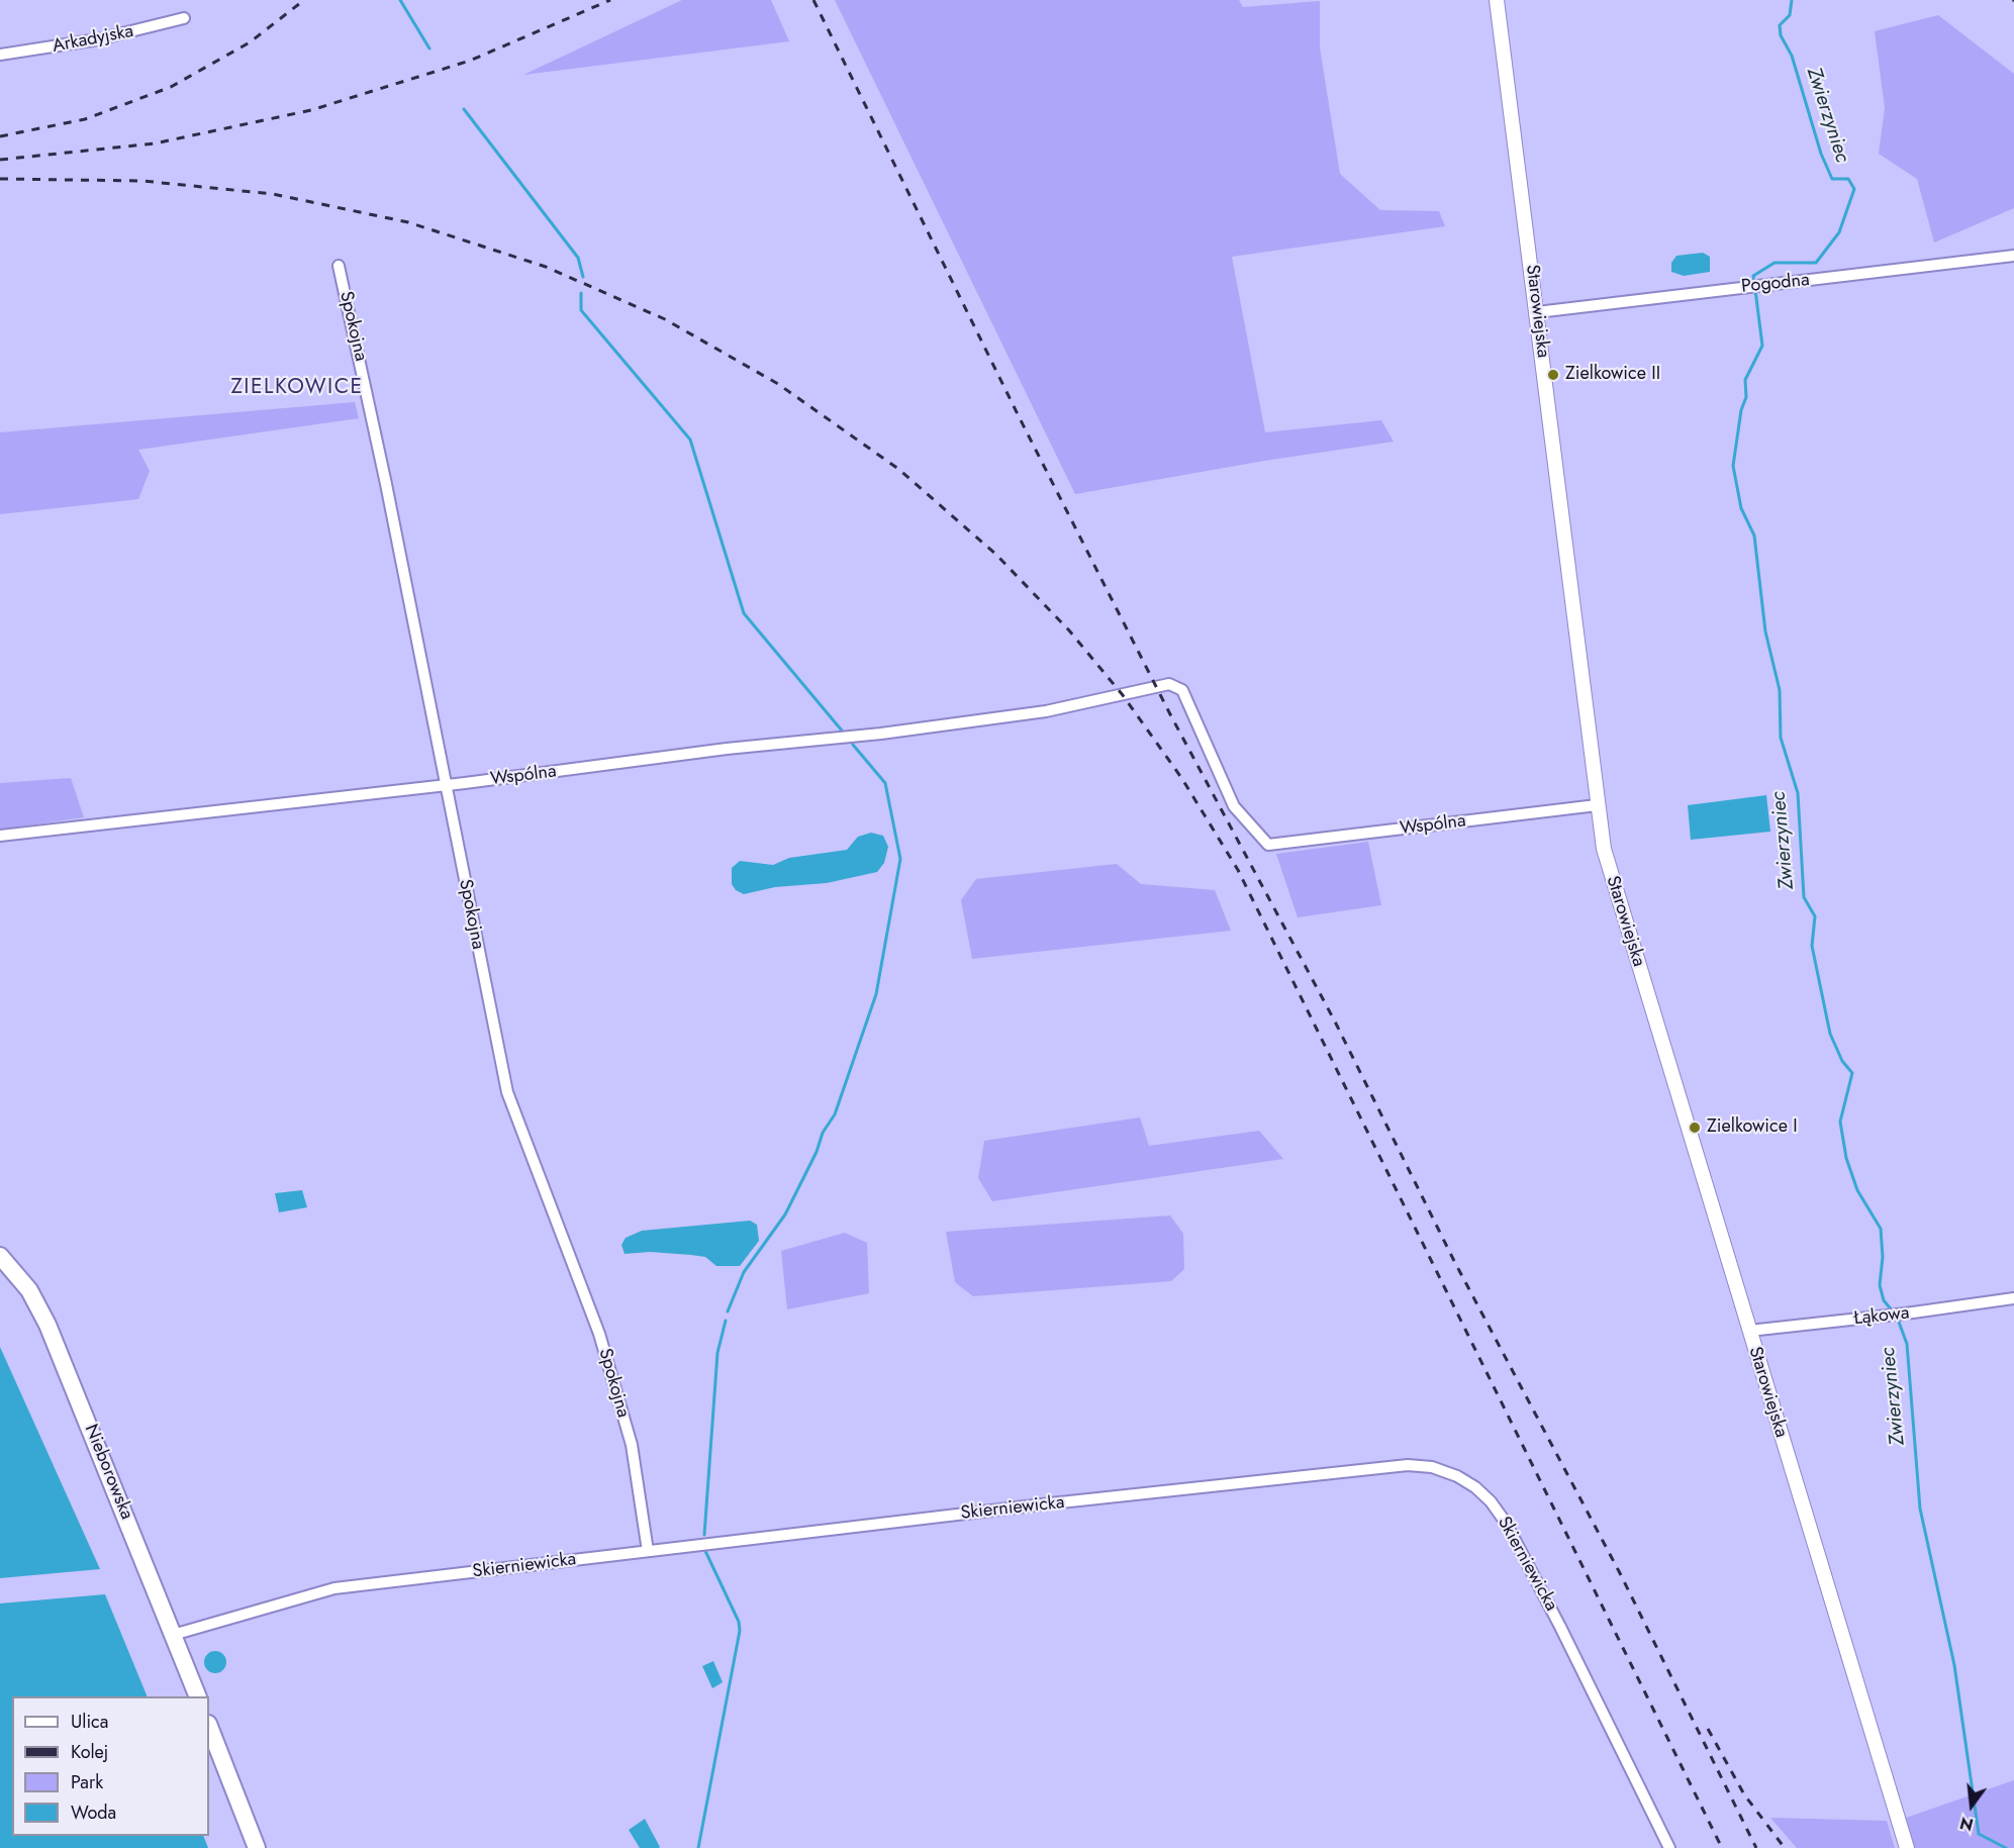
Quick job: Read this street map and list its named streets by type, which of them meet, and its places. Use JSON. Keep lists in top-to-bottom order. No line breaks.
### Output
{"streets":{"main road":["Nieborowska"],"street":["Arkadyjska","Pogodna","Starowiejska","Spokojna","Wspólna","Łąkowa","Skierniewicka"]},"crossings":[["Pogodna","Starowiejska"],["Starowiejska","Wspólna"],["Starowiejska","Łąkowa"],["Spokojna","Wspólna"],["Spokojna","Skierniewicka"],["Nieborowska","Skierniewicka"]],"districts":["ZIELKOWICE"],"water":["Zwierzyniec"],"places":["Zielkowice II","Zielkowice I"],"legend":["Ulica","Kolej","Park","Woda"],"north":"bottom"}
